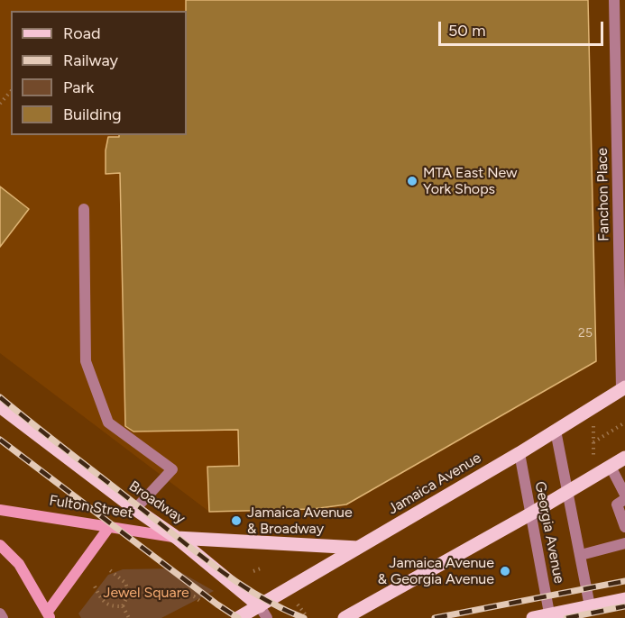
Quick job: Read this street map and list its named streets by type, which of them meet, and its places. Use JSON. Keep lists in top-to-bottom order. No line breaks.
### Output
{"streets":{"main road":["Jamaica Avenue","Broadway","Fulton Street"],"street":["Fanchon Place","Georgia Avenue"]},"crossings":[["Fanchon Place","Jamaica Avenue"],["Jamaica Avenue","Broadway"],["Jamaica Avenue","Georgia Avenue"],["Broadway","Fulton Street"]],"parks":["Jewel Square"],"places":["MTA East New York Shops","Jamaica Avenue & Broadway","Jamaica Avenue & Georgia Avenue"],"house_numbers":["25"],"legend":["Road","Railway","Park","Building"],"scale_bar":"50 m"}
